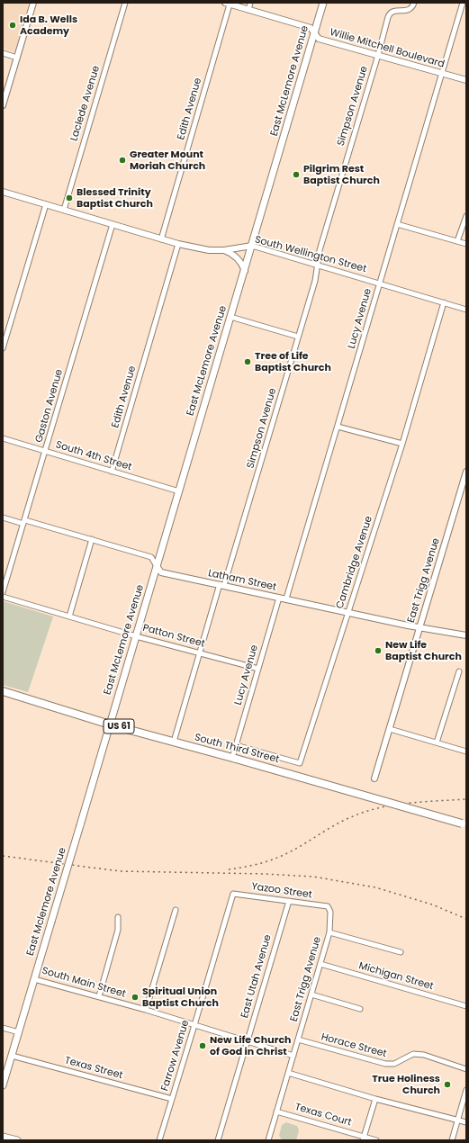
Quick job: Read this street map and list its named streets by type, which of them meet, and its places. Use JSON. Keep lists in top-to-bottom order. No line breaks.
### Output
{"streets":{"main road":["East McLemore Avenue","US 61","South Third Street","East Mclemore Avenue"],"street":["Willie Mitchell Boulevard","Laclede Avenue","Simpson Avenue","Edith Avenue","South Wellington Street","Lucy Avenue","Gaston Avenue","South 4th Street","Cambridge Avenue","Latham Street","East Trigg Avenue","Patton Street","Yazoo Street","East Utah Avenue","Michigan Street","South Main Street","Horace Street","Farrow Avenue","Texas Street","Texas Court"]},"crossings":[["Willie Mitchell Boulevard","East McLemore Avenue"],["Willie Mitchell Boulevard","Simpson Avenue"],["Willie Mitchell Boulevard","Edith Avenue"],["Willie Mitchell Boulevard","Lucy Avenue"],["East McLemore Avenue","South Wellington Street"],["East McLemore Avenue","South 4th Street"],["East McLemore Avenue","Latham Street"],["East McLemore Avenue","Patton Street"],["East McLemore Avenue","South Third Street"],["East McLemore Avenue","East Mclemore Avenue"],["Laclede Avenue","South Wellington Street"],["Simpson Avenue","South Wellington Street"],["Simpson Avenue","Latham Street"],["Simpson Avenue","Patton Street"],["Simpson Avenue","South Third Street"],["Edith Avenue","South Wellington Street"],["Edith Avenue","South 4th Street"],["South Wellington Street","Lucy Avenue"],["South Wellington Street","Gaston Avenue"],["South Wellington Street","Cambridge Avenue"],["Lucy Avenue","Cambridge Avenue"],["Lucy Avenue","Latham Street"],["Lucy Avenue","Patton Street"],["Lucy Avenue","South Third Street"],["Gaston Avenue","South 4th Street"],["Gaston Avenue","Latham Street"],["Cambridge Avenue","Latham Street"],["Latham Street","East Trigg Avenue"],["East Trigg Avenue","Yazoo Street"],["East Trigg Avenue","Michigan Street"],["East Trigg Avenue","South Main Street"],["East Trigg Avenue","Horace Street"],["East Trigg Avenue","Texas Court"],["South Third Street","East Mclemore Avenue"],["Yazoo Street","East Utah Avenue"],["Yazoo Street","Farrow Avenue"],["East Mclemore Avenue","South Main Street"],["East Mclemore Avenue","Texas Street"],["East Utah Avenue","South Main Street"],["South Main Street","Farrow Avenue"],["Farrow Avenue","Texas Street"]],"places":["Ida B. Wells Academy","Greater Mount Moriah Church","Pilgrim Rest Baptist Church","Blessed Trinity Baptist Church","Tree of Life Baptist Church","New Life Baptist Church","Spiritual Union Baptist Church","New Life Church of God in Christ","True Holiness Church"]}
